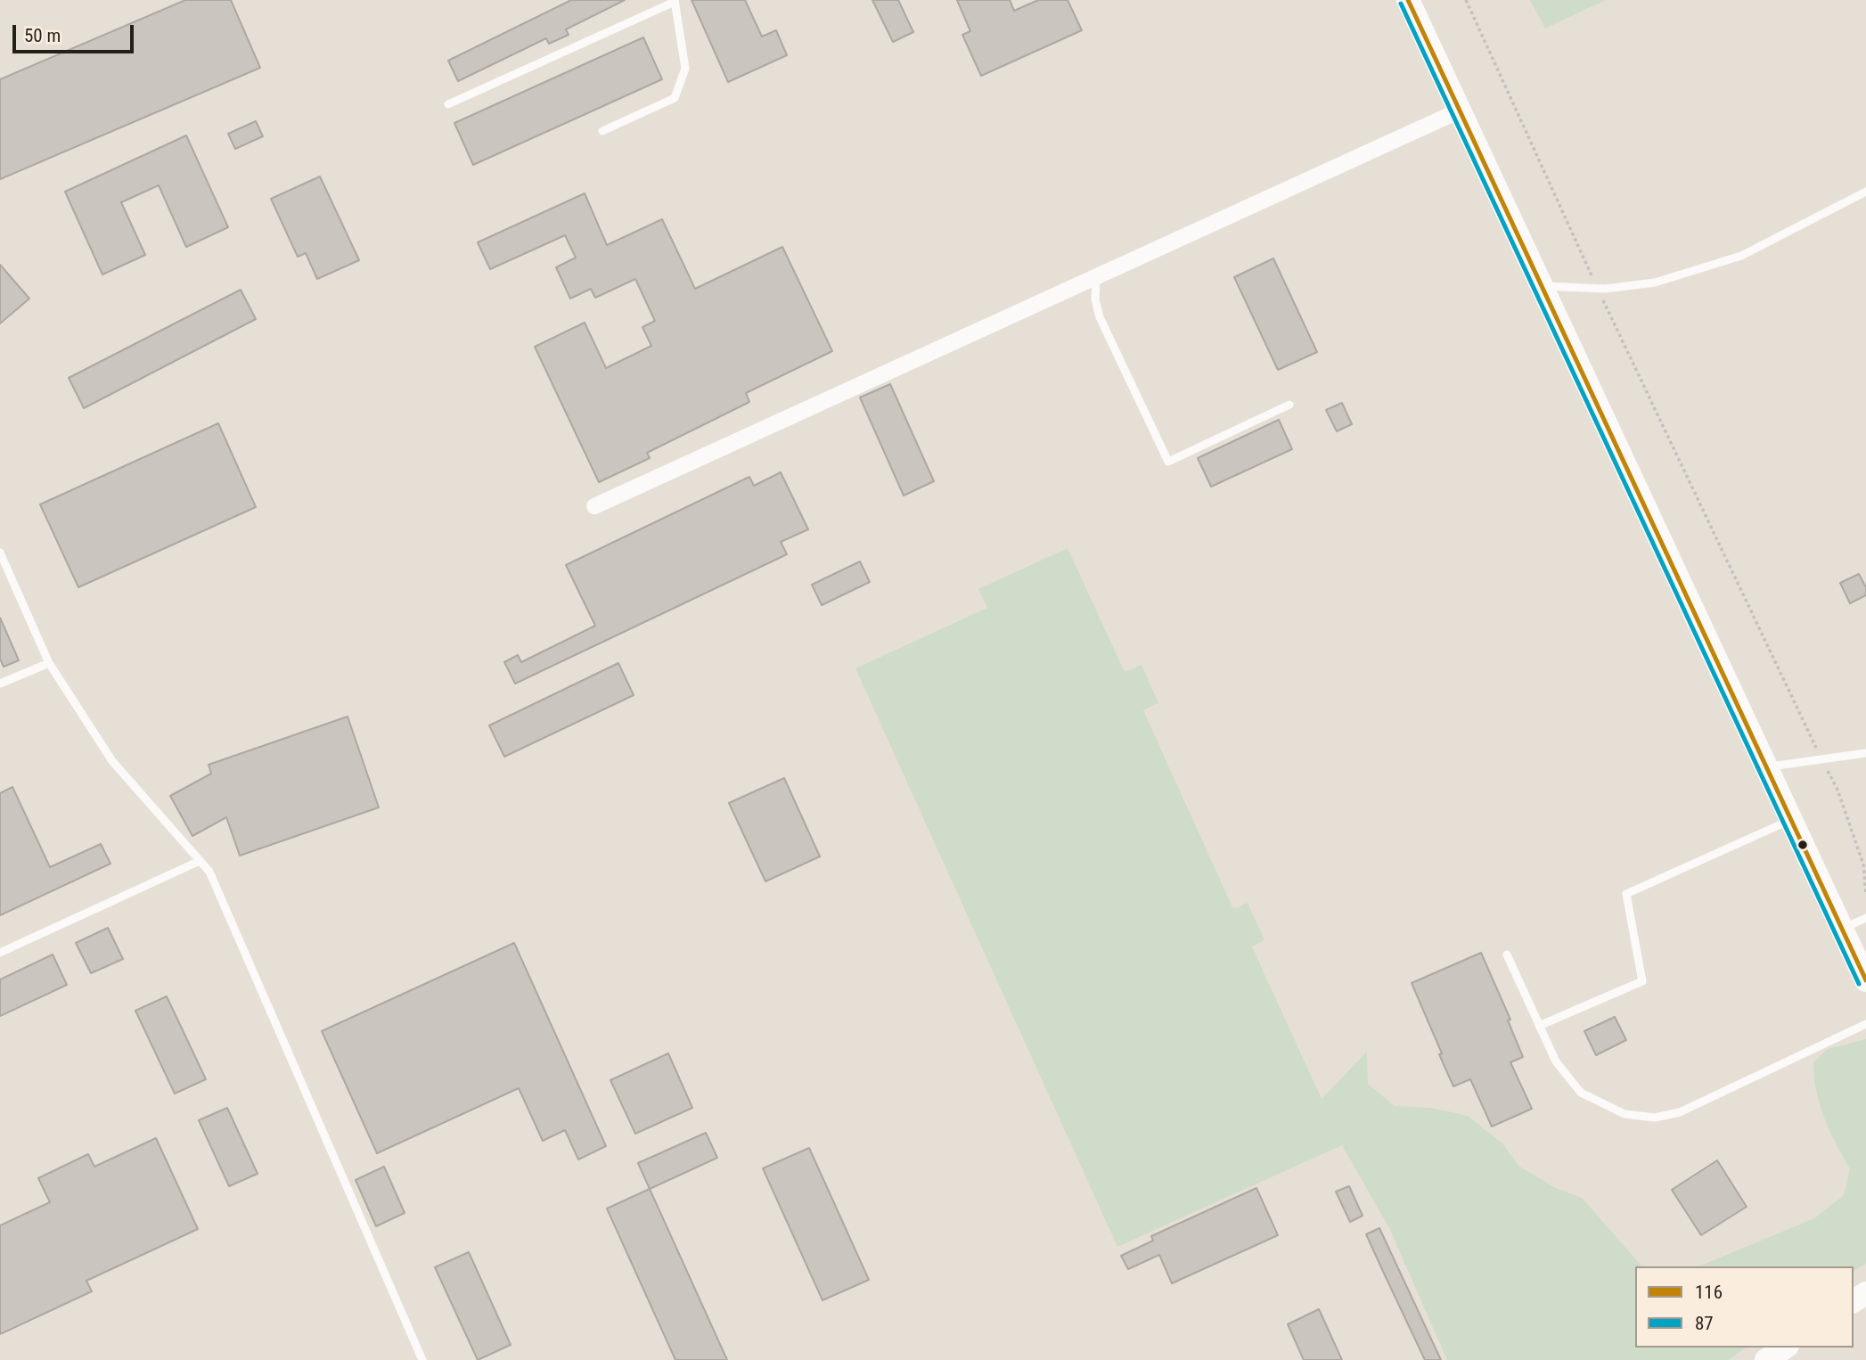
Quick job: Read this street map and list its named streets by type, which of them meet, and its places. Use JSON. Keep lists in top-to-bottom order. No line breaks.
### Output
{"lines":["transit line 116","transit line 87"],"legend":["116","87"],"scale_bar":"50 m"}
